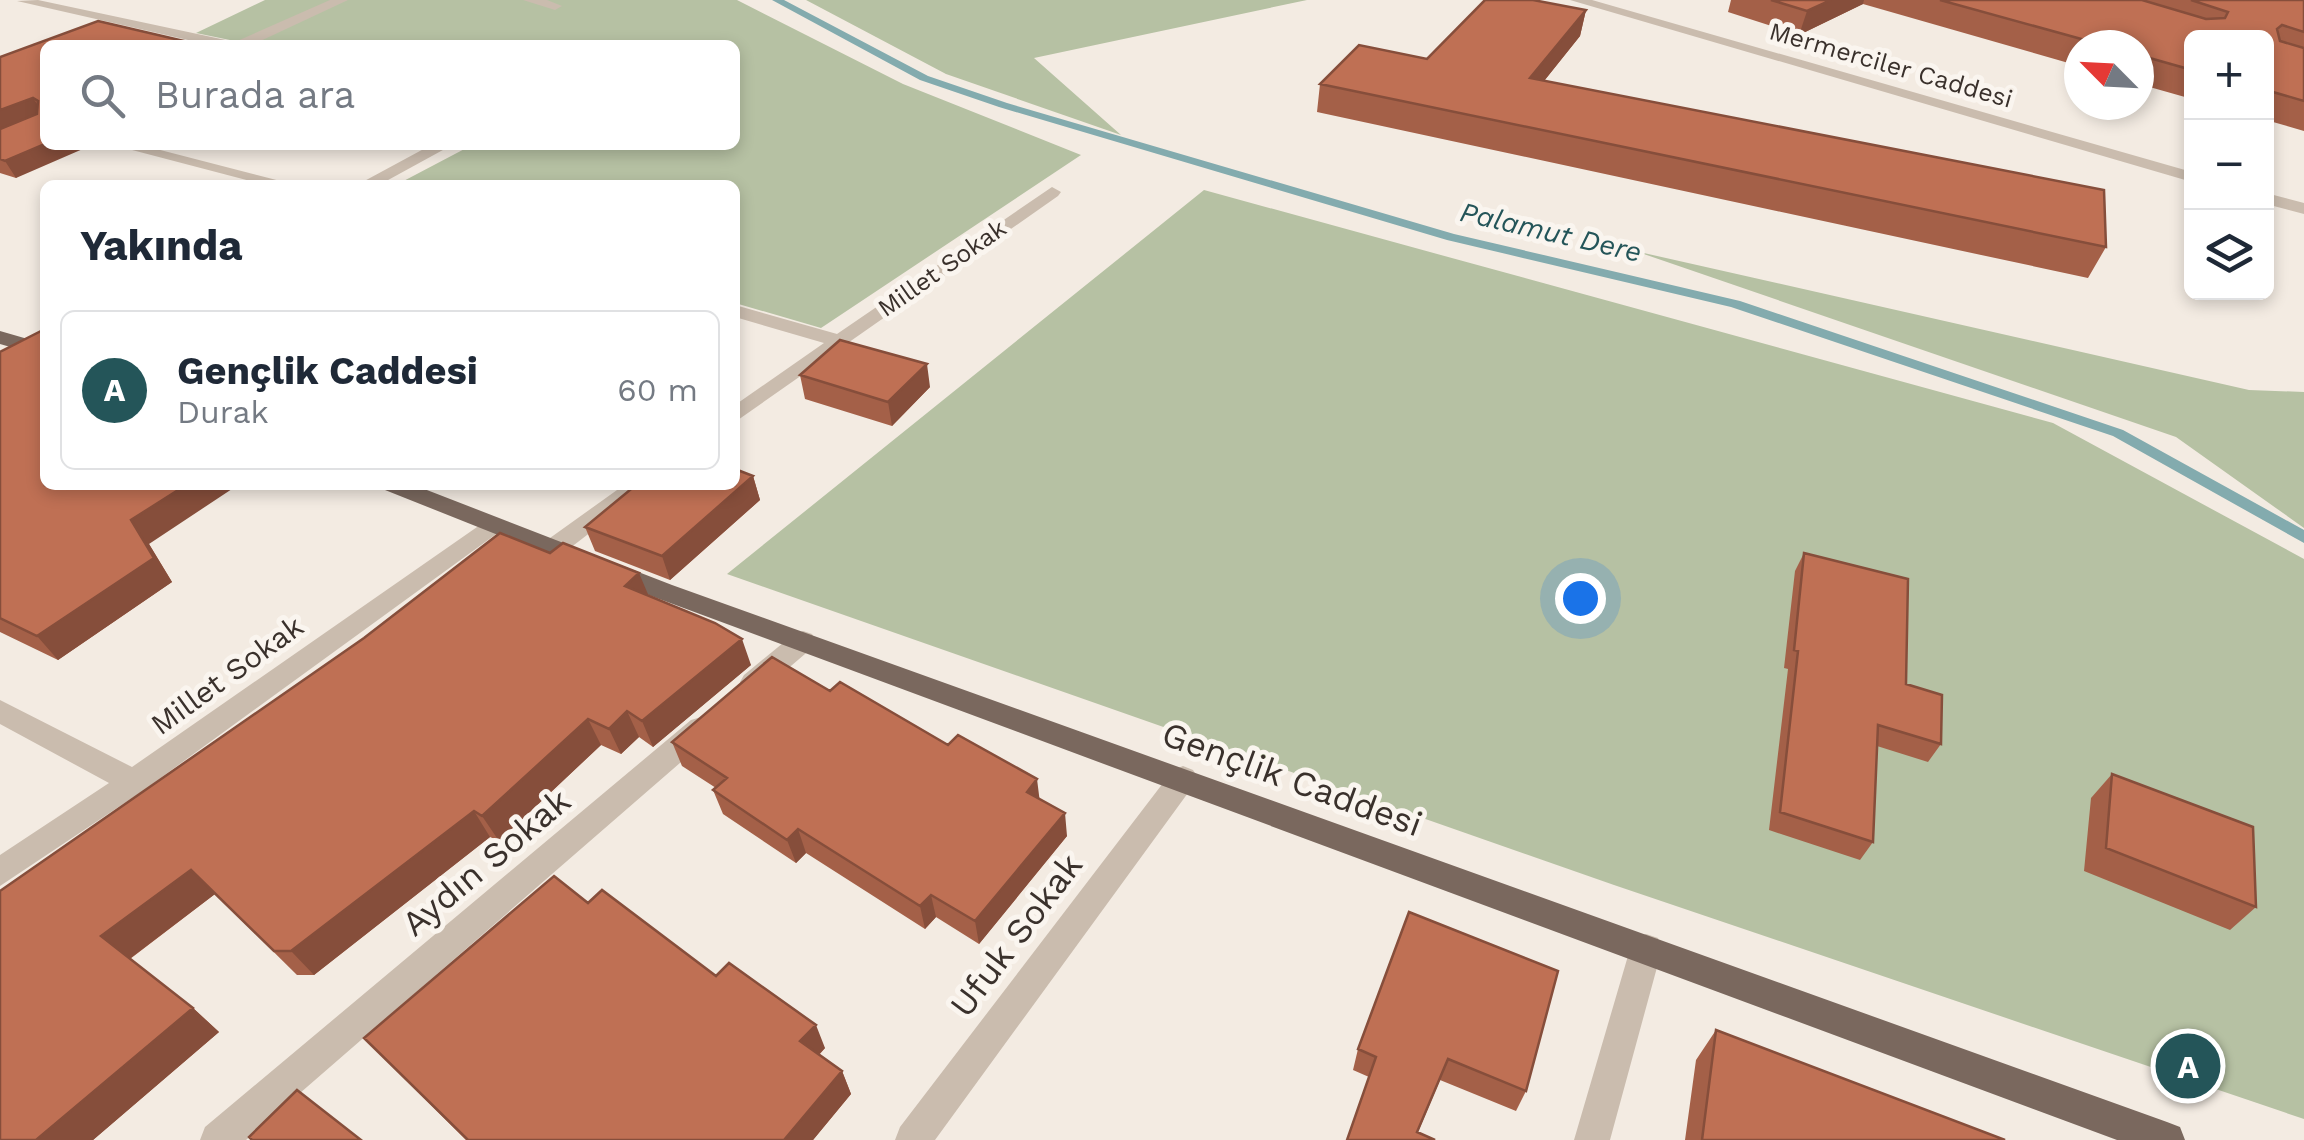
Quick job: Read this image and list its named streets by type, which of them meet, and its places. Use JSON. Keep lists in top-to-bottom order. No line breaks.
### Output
{"streets":{"main road":["Gençlik Caddesi"],"street":["Mermerciler Caddesi","Millet Sokak","Aydın Sokak","Ufuk Sokak"]},"crossings":[["Millet Sokak","Gençlik Caddesi"],["Gençlik Caddesi","Aydın Sokak"],["Gençlik Caddesi","Ufuk Sokak"]],"water":["Palamut Dere"],"north":"top left","page":{"map_buttons":["+","−"],"search":"Burada ara","heading":"Yakında","list":[{"mark":"A","name":"Gençlik Caddesi","note":"Durak","value":"60 m"}],"pins":"A"}}
